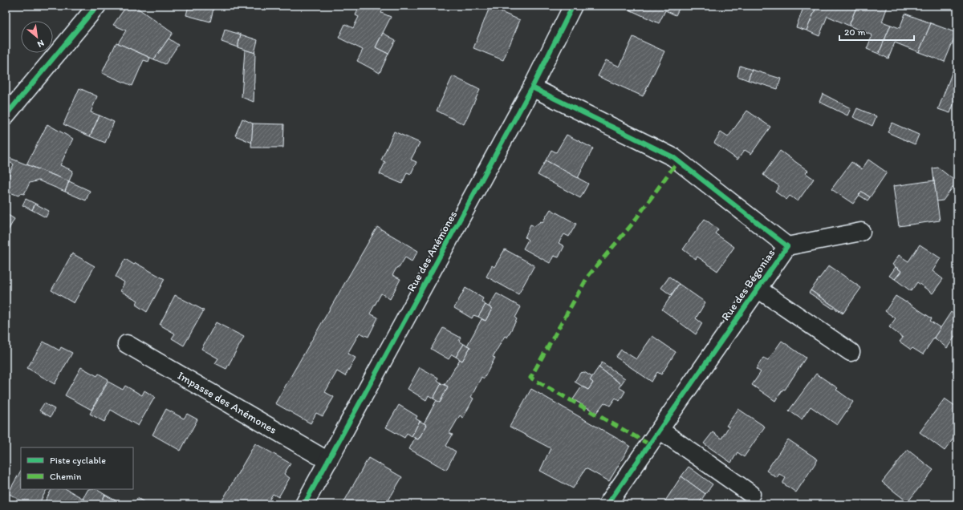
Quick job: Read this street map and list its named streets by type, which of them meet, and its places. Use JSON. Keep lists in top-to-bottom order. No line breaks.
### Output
{"streets":{"street":["Rue des Anémones","Rue des Bégonias","Impasse des Anémones"]},"crossings":[["Rue des Anémones","Rue des Bégonias"],["Rue des Anémones","Impasse des Anémones"]],"legend":["Piste cyclable","Chemin"],"scale_bar":"20 m","north":"bottom right"}
